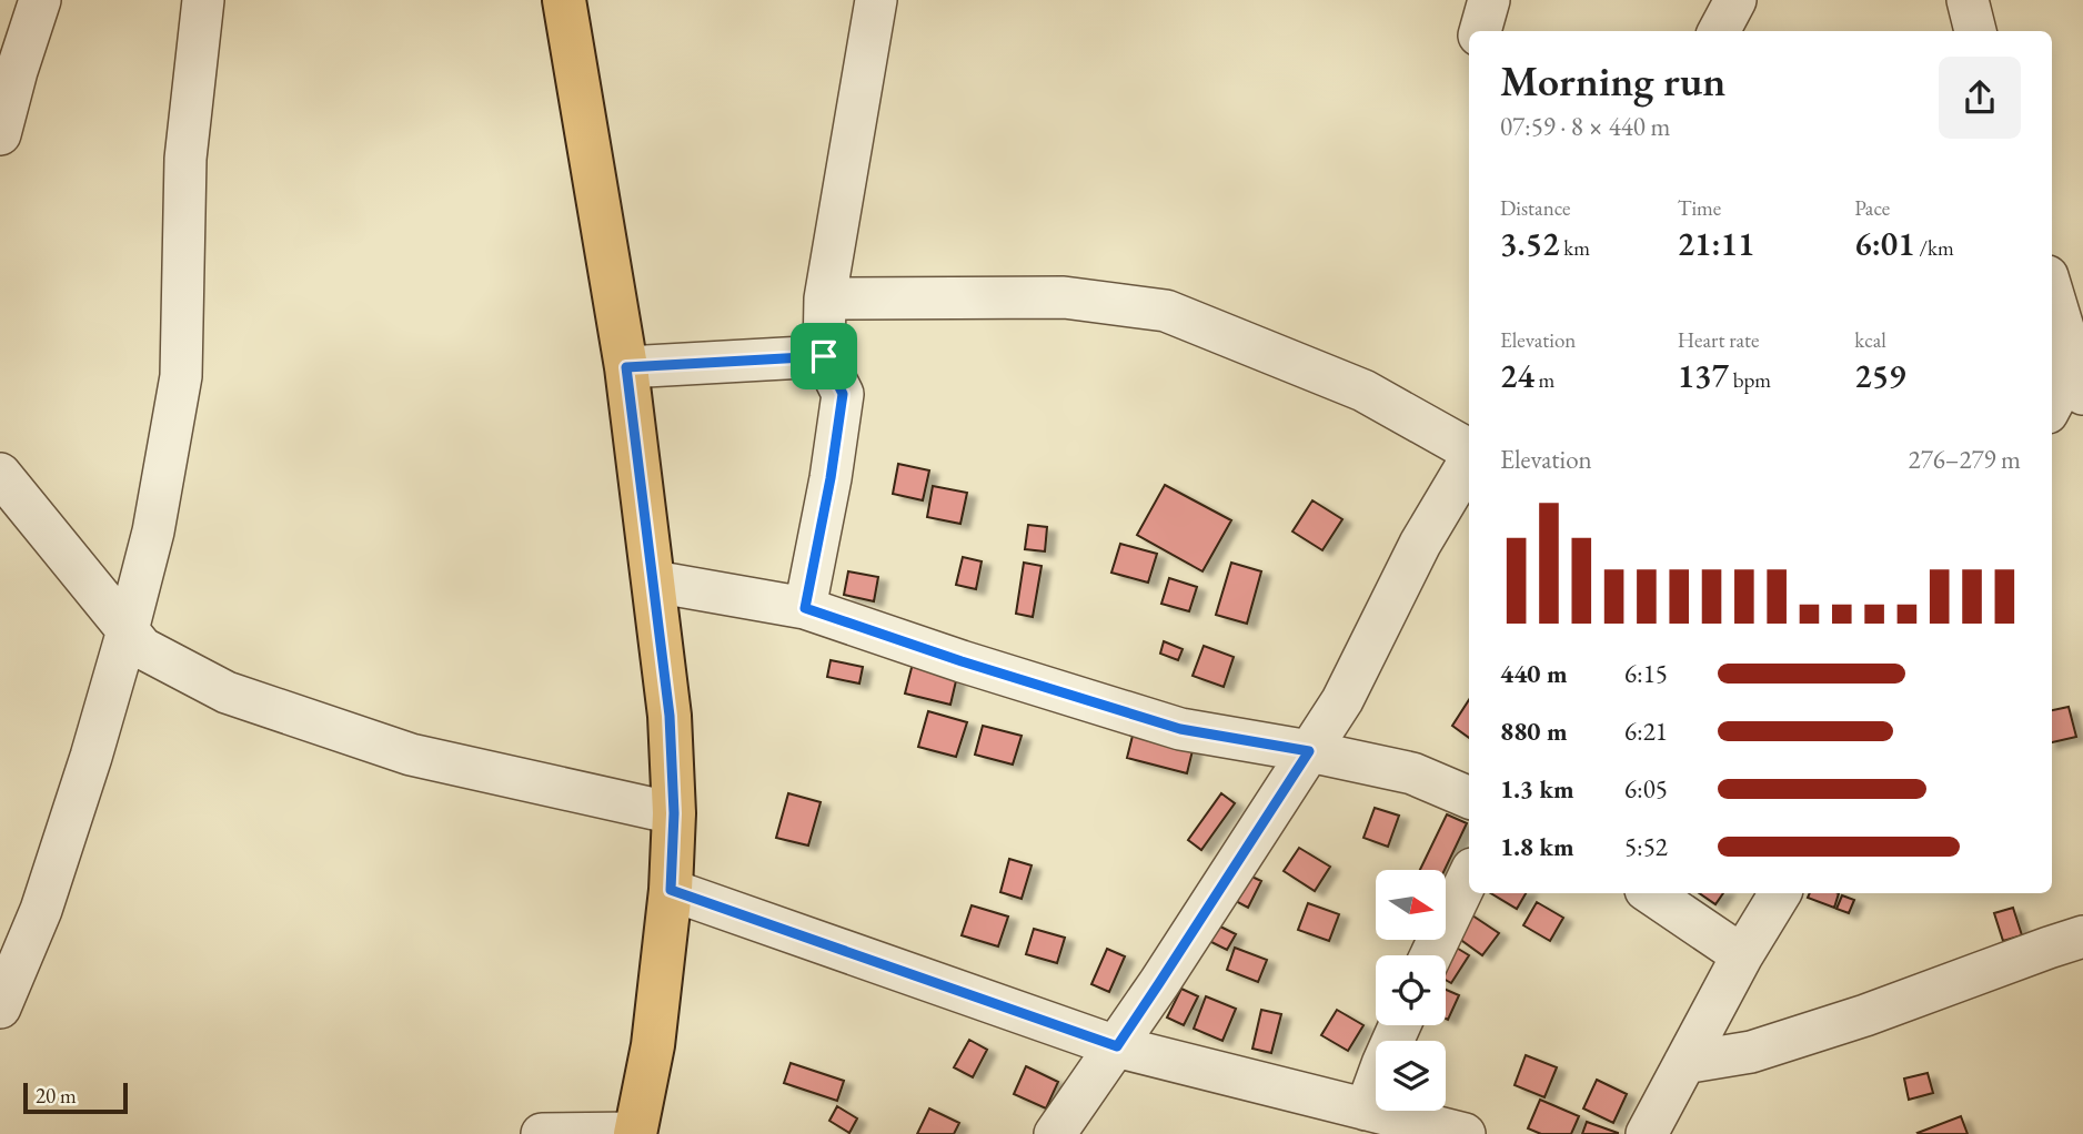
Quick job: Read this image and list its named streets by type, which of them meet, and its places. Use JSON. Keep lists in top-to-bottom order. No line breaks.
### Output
{"scale_bar":"20 m","north":"right","page":{"heading":["Morning run","07:59 · 8 × 440 m"],"stats":[["Distance","3.52 km"],["Time","21:11"],["Pace","6:01 /km"],["Elevation","24 m"],["Heart rate","137 bpm"],["kcal","259"]],"chart":["Elevation","276–279 m"],"list":[{"name":"440 m","note":"6:15"},{"name":"880 m","note":"6:21"},{"name":"1.3 km","note":"6:05"},{"name":"1.8 km","note":"5:52"}],"scale":"20 m"}}
